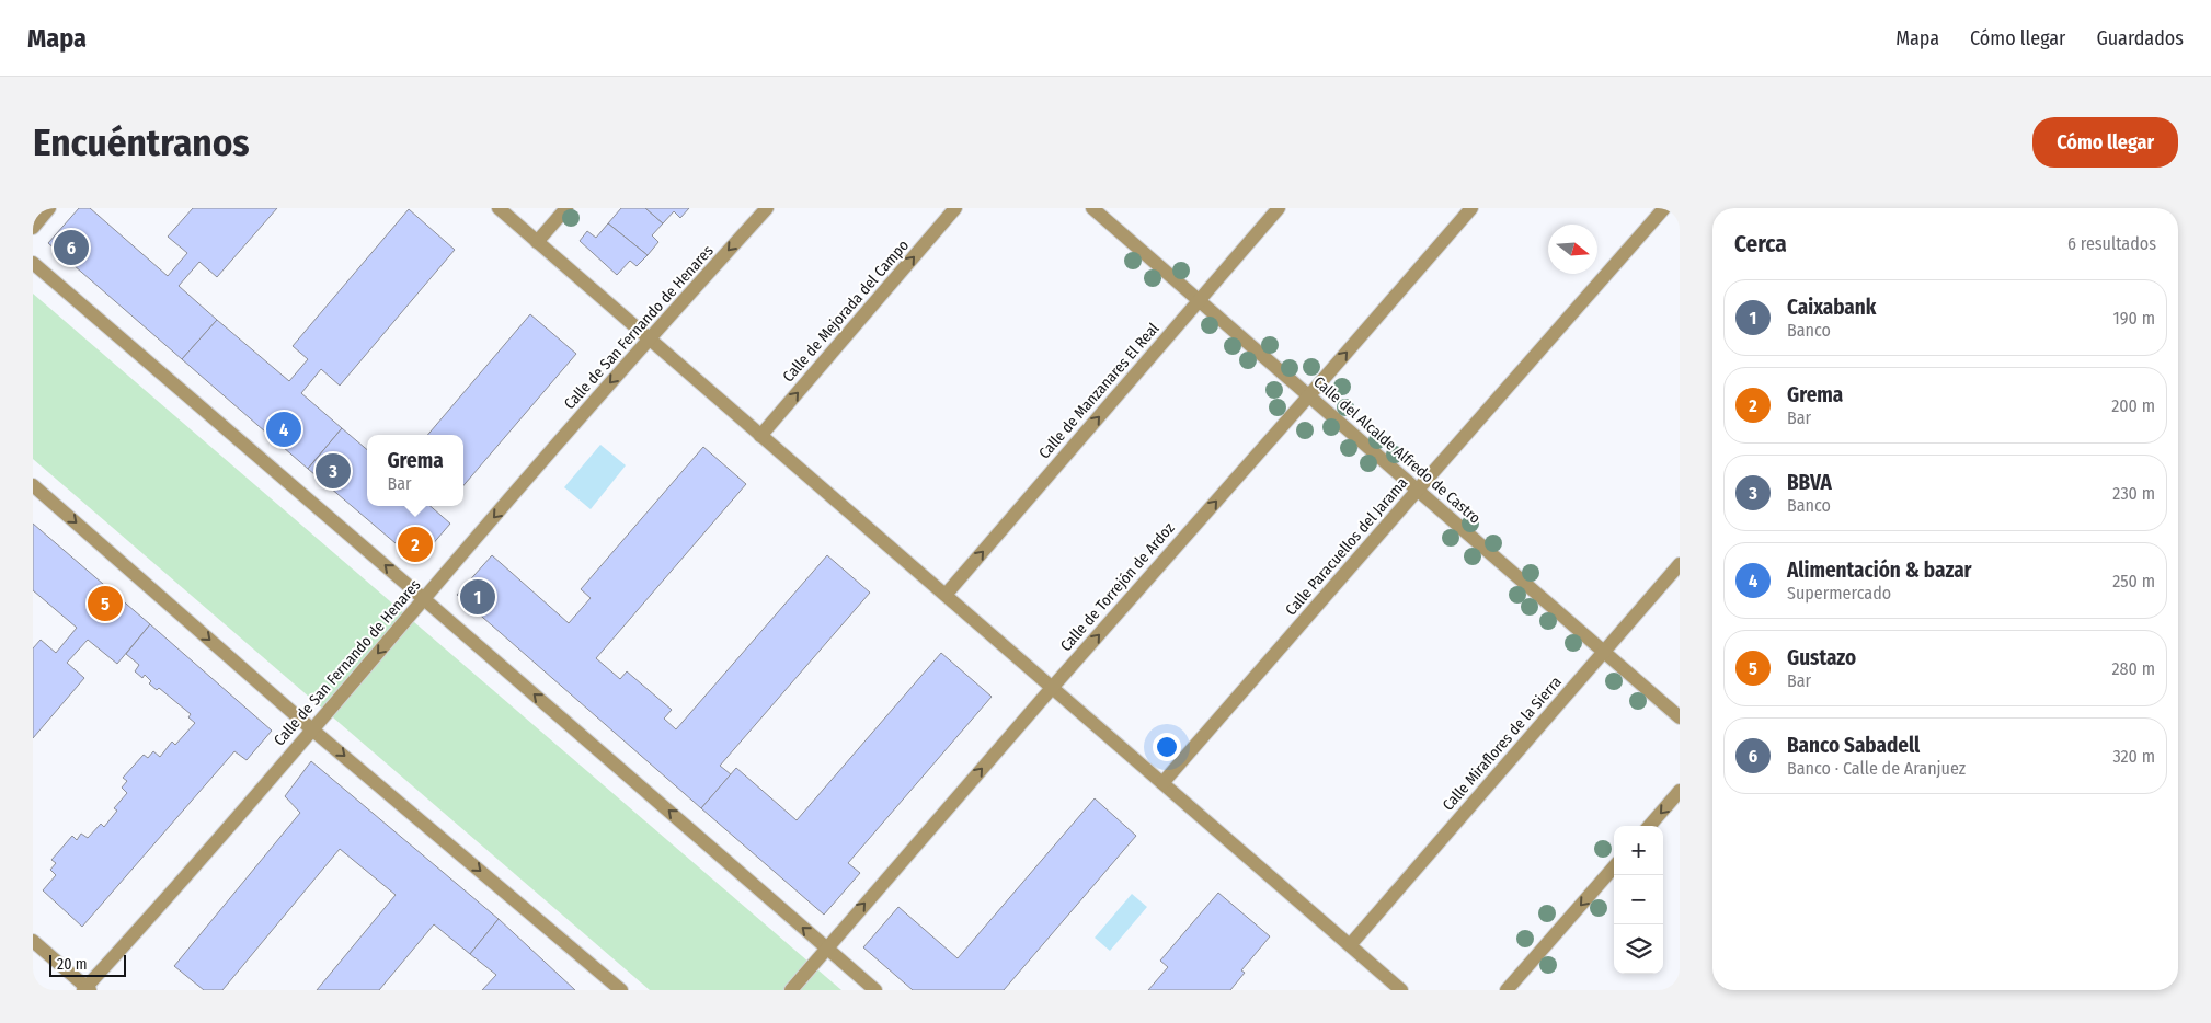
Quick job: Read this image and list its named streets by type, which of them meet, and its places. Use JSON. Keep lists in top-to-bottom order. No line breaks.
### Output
{"streets":{"street":["Calle de Mejorada del Campo","Calle de San Fernando de Henares","Calle de Manzanares El Real","Calle del Alcalde Alfredo de Castro","Calle Paracuellos del Jarama","Calle de Torrejón de Ardoz","Calle Miraflores de la Sierra"]},"crossings":[["Calle de Manzanares El Real","Calle del Alcalde Alfredo de Castro"],["Calle del Alcalde Alfredo de Castro","Calle Paracuellos del Jarama"],["Calle del Alcalde Alfredo de Castro","Calle de Torrejón de Ardoz"],["Calle del Alcalde Alfredo de Castro","Calle Miraflores de la Sierra"]],"one_way":["Calle de Mejorada del Campo","Calle de San Fernando de Henares","Calle de Manzanares El Real","Calle de Torrejón de Ardoz"],"scale_bar":"20 m","north":"right","page":{"header":"Mapa","nav":["Mapa","Cómo llegar","Guardados"],"buttons":"Cómo llegar","title":"Encuéntranos","heading":["Cerca","6 resultados"],"pins":["6","4","3","2","1","5"],"list":[{"mark":"1","name":"Caixabank","note":"Banco","value":"190 m"},{"mark":"2","name":"Grema","note":"Bar","value":"200 m"},{"mark":"3","name":"BBVA","note":"Banco","value":"230 m"},{"mark":"4","name":"Alimentación & bazar","note":"Supermercado","value":"250 m"},{"mark":"5","name":"Gustazo","note":"Bar","value":"280 m"},{"mark":"6","name":"Banco Sabadell","note":"Banco · Calle de Aranjuez","value":"320 m"}],"popup":["Grema","Bar"],"map_buttons":["+","−"],"scale":"20 m"}}
